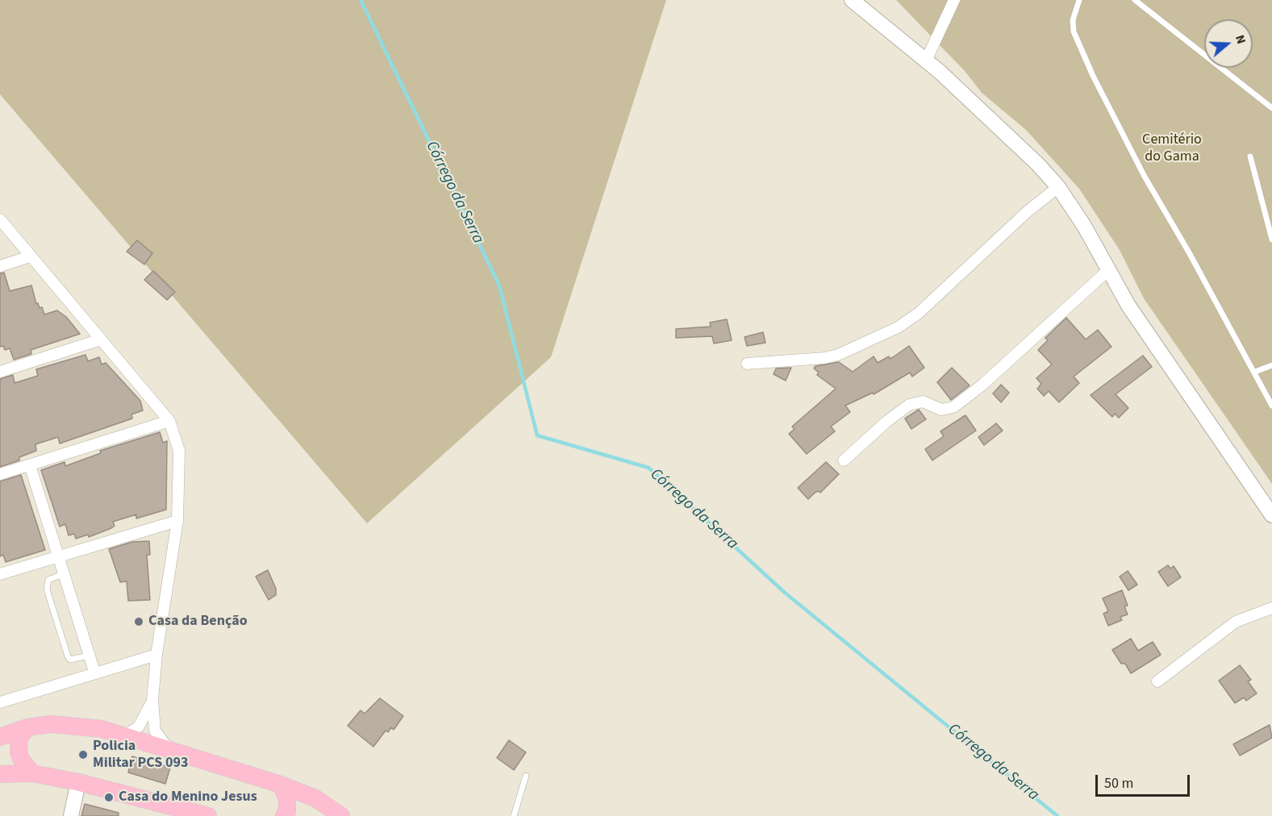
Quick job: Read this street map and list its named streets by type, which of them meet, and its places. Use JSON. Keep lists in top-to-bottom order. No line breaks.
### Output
{"water":["Córrego da Serra"],"parks":["Cemitério do Gama"],"places":["Casa da Benção","Policia Militar PCS 093","Casa do Menino Jesus"],"scale_bar":"50 m","north":"right"}
